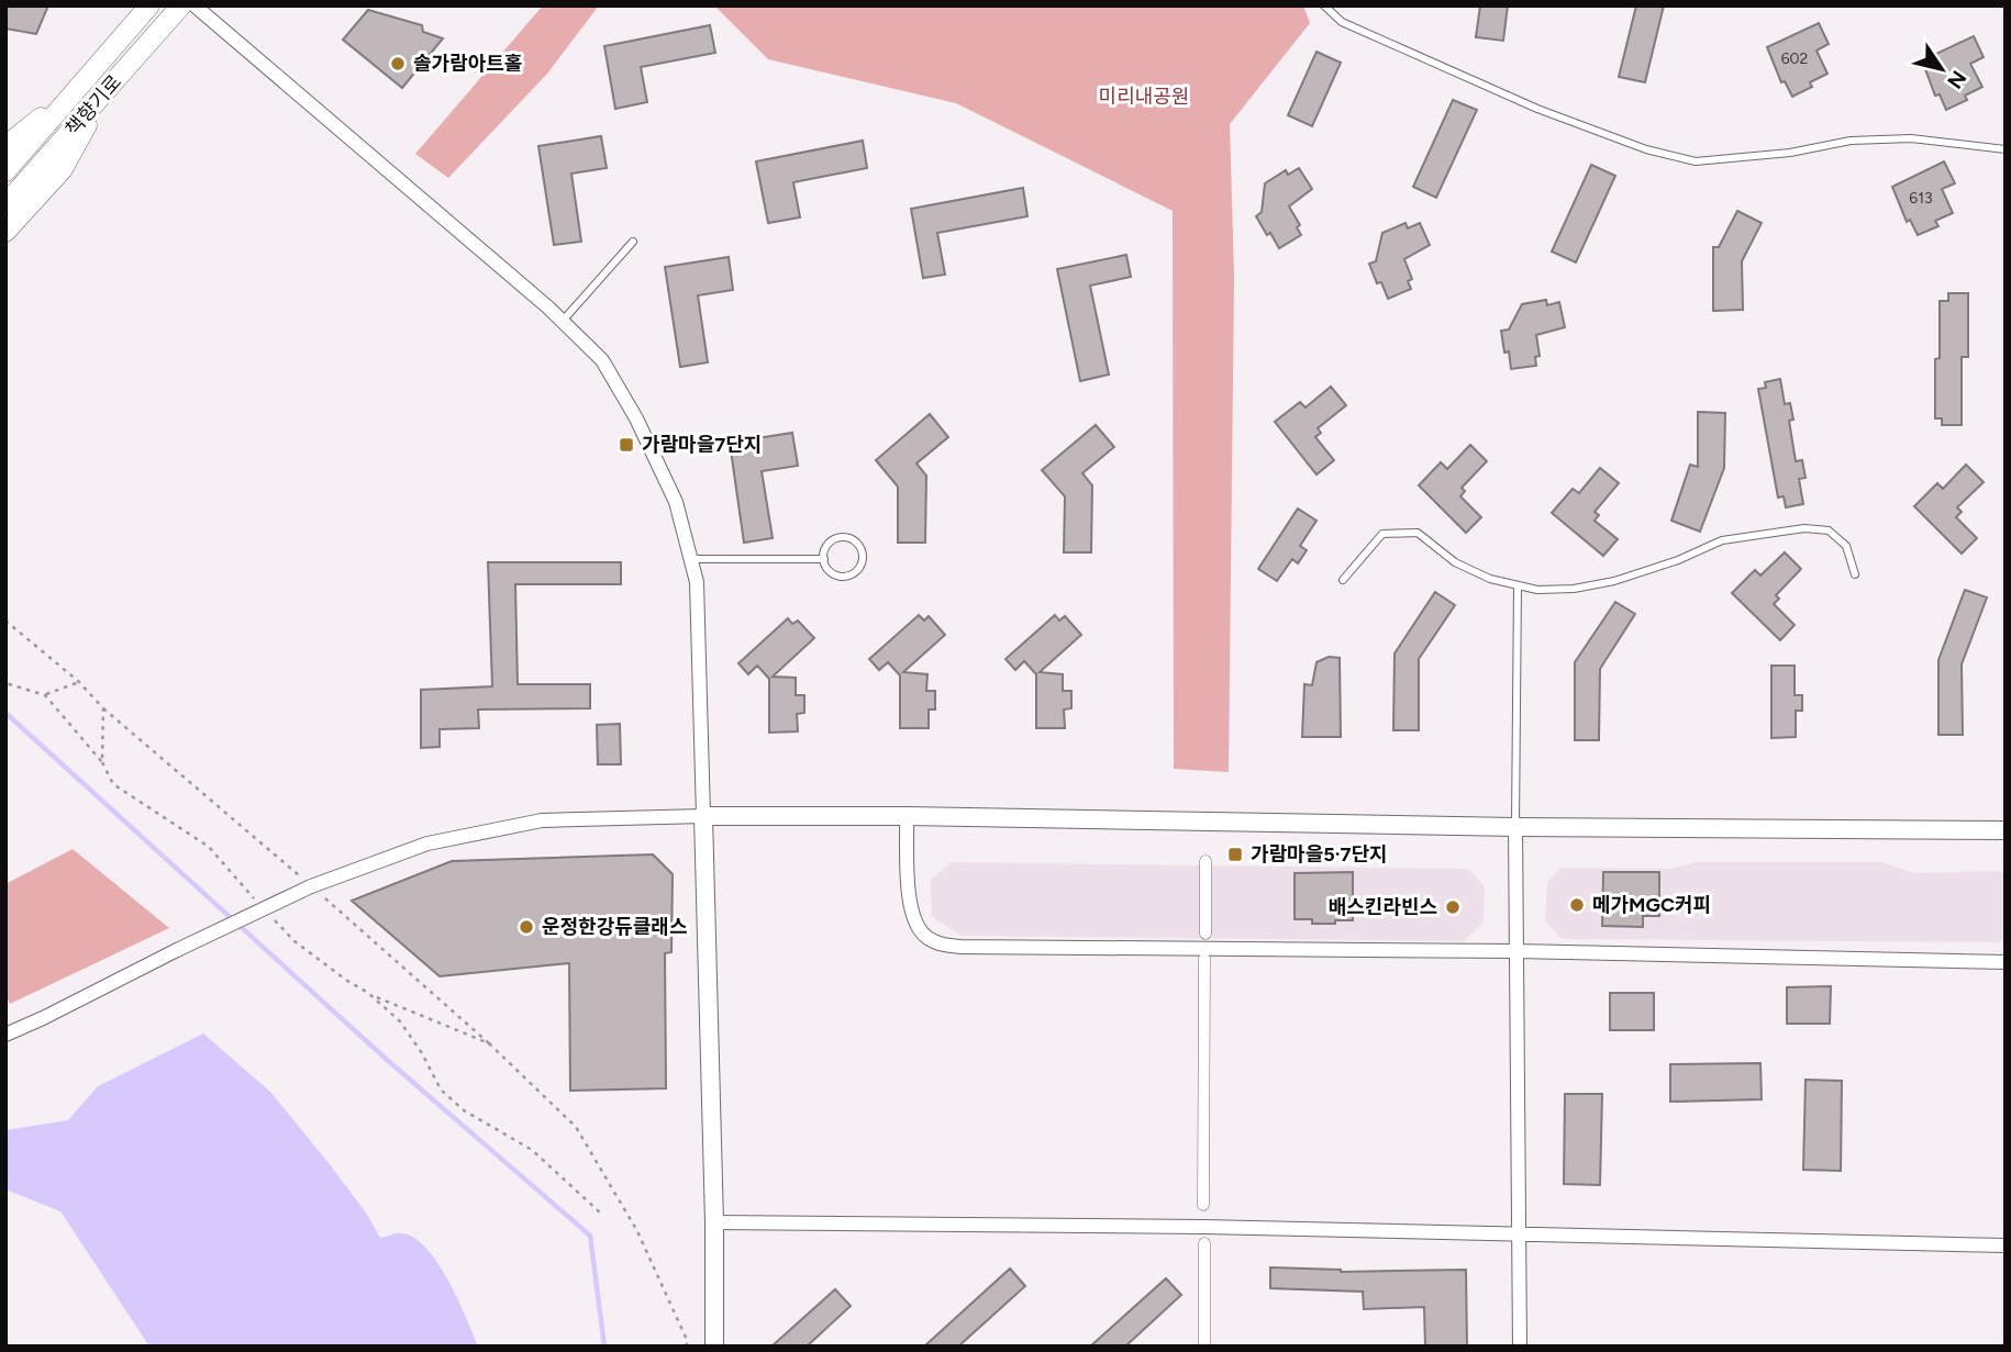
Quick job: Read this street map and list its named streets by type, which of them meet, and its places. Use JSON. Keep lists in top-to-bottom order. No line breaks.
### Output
{"streets":{"main road":["책향기로"]},"parks":["미리내공원"],"places":{"other":["솔가람아트홀","메가MGC커피","배스킨라빈스","운정한강듀클래스"],"transit":["가람마을7단지","가람마을5·7단지"]},"house_numbers":["602","613"],"north":"bottom right"}
